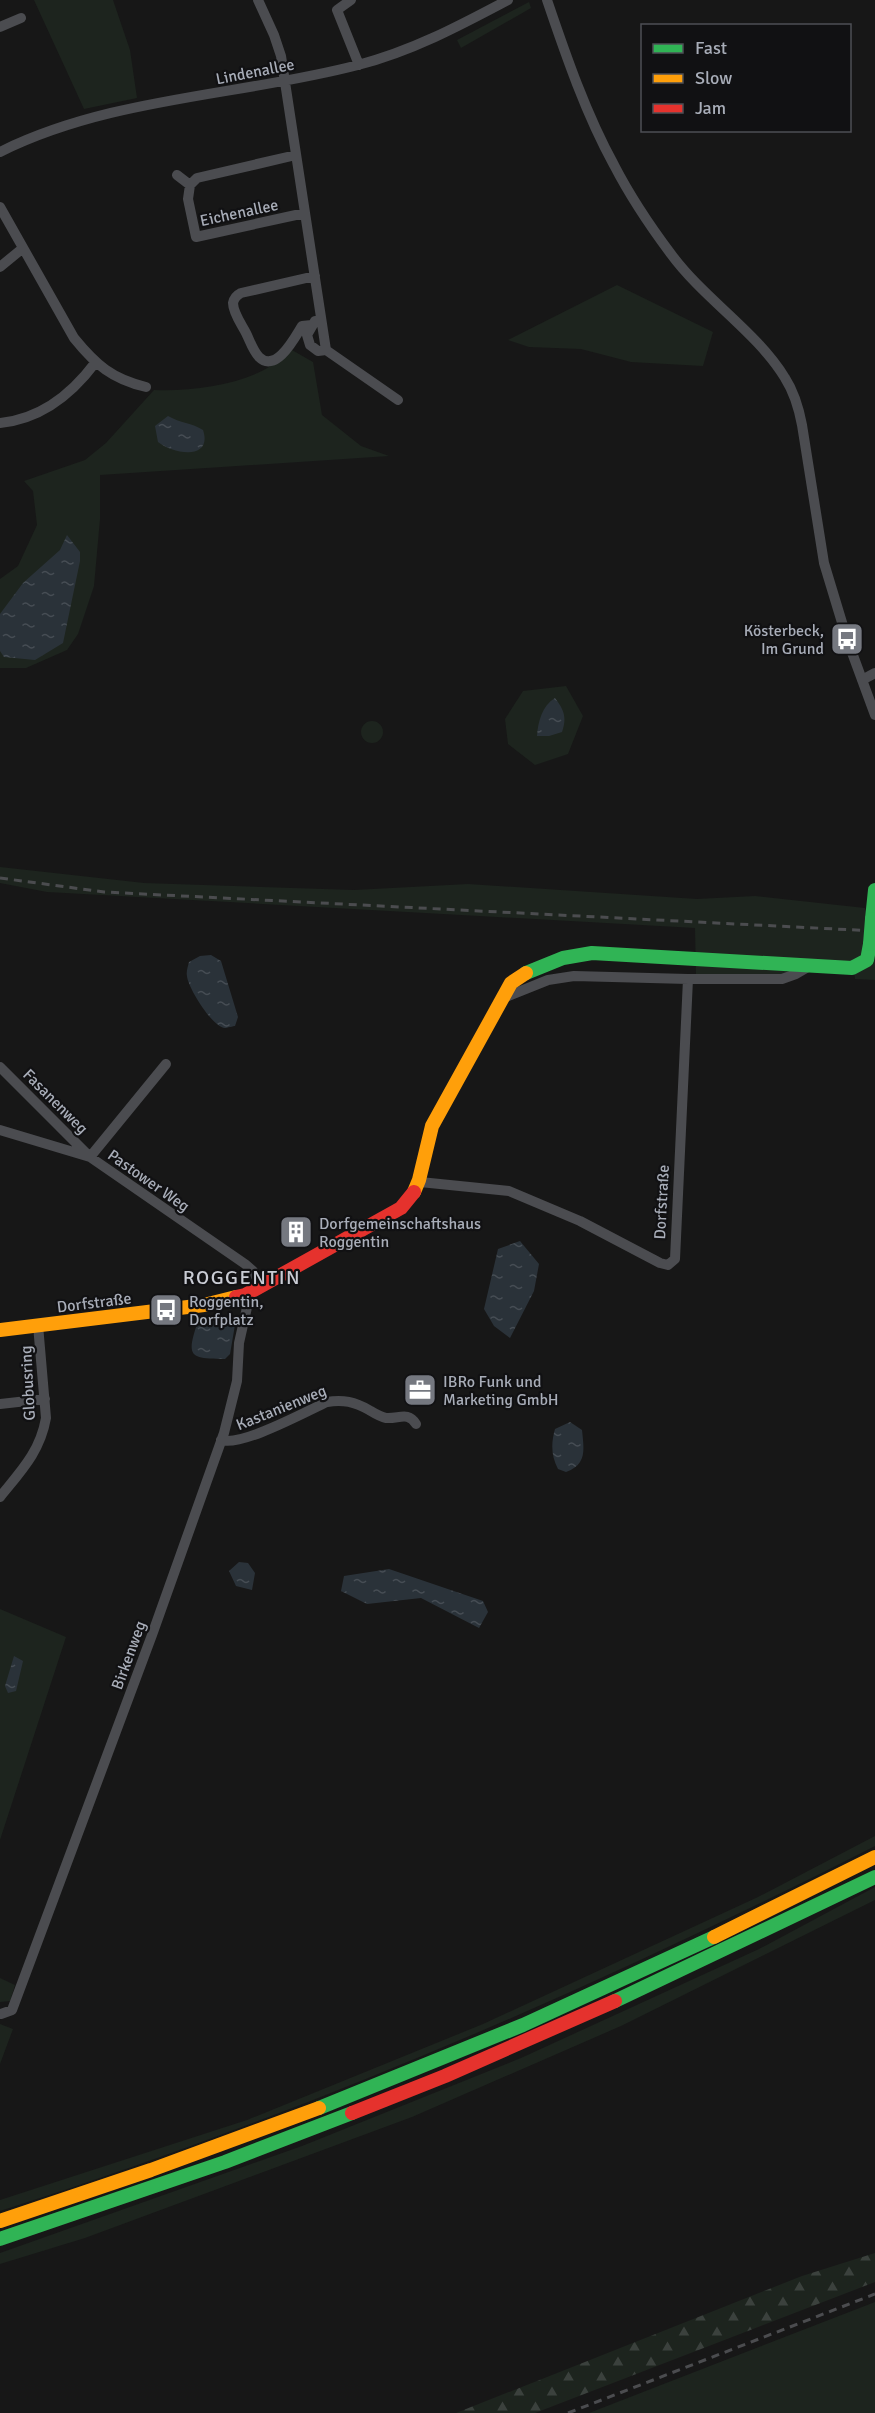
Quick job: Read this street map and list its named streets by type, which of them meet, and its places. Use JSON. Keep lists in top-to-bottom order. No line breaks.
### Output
{"streets":{"main road":["Dorfstraße"],"street":["Lindenallee","Eichenallee","Fasanenweg","Pastower Weg","Globusring","Kastanienweg","Birkenweg"]},"crossings":[["Lindenallee","Eichenallee"],["Fasanenweg","Pastower Weg"],["Pastower Weg","Dorfstraße"],["Dorfstraße","Globusring"],["Dorfstraße","Birkenweg"],["Kastanienweg","Birkenweg"]],"districts":["ROGGENTIN"],"places":{"bus stop":["Kösterbeck, Im Grund","Roggentin, Dorfplatz"],"building":["Dorfgemeinschaftshaus Roggentin"],"office":["IBRo Funk und Marketing GmbH"]},"legend":["Fast","Slow","Jam"]}
